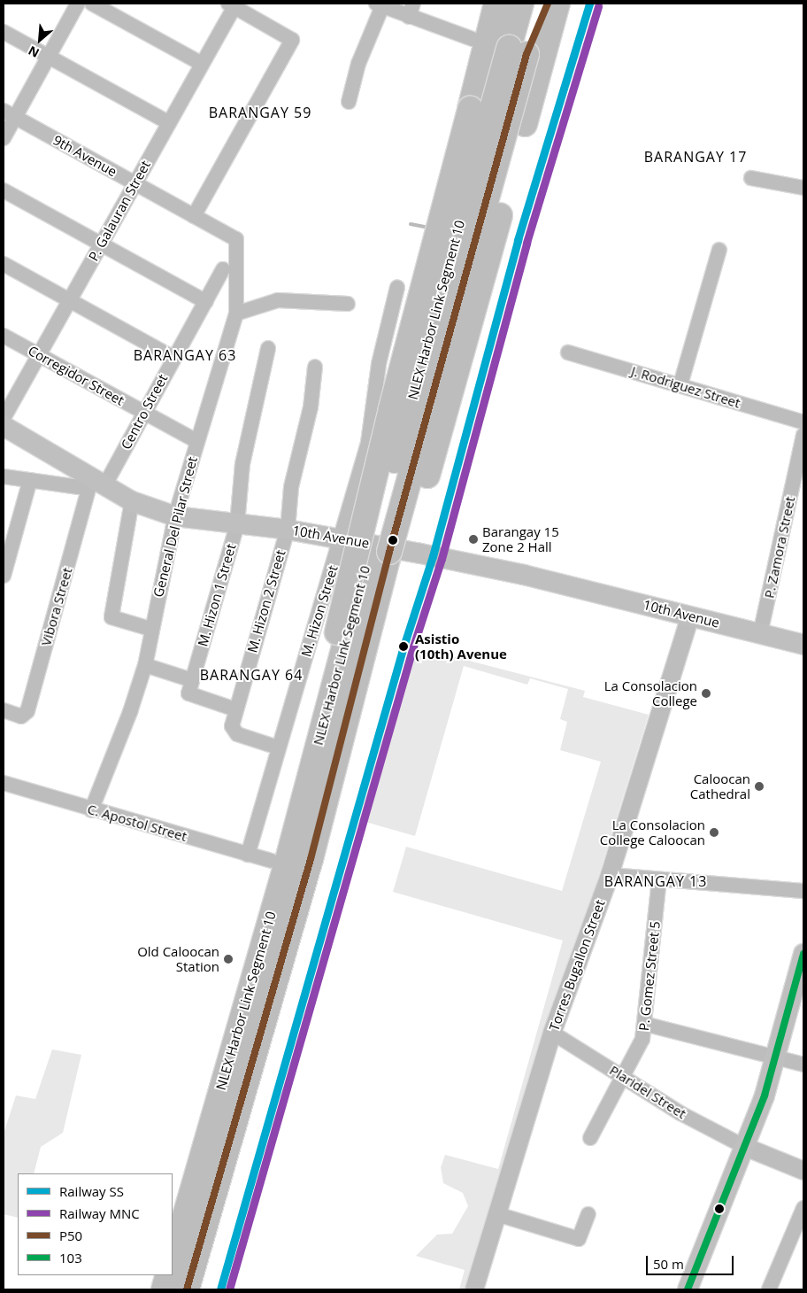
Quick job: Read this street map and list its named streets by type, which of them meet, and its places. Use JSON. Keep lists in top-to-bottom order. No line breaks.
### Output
{"streets":{"highway":["NLEX Harbor Link Segment 10"],"main road":["10th Avenue"],"street":["9th Avenue","P. Galauran Street","Corregidor Street","J. Rodriguez Street","Centro Street","General Del Pilar Street","P. Zamora Street","M. Hizon 1 Street","M. Hizon 2 Street","Vibora Street","M. Hizon Street","C. Apostol Street","Torres Bugallon Street","P. Gomez Street 5","Plaridel Street"]},"crossings":[["9th Avenue","P. Galauran Street"],["9th Avenue","General Del Pilar Street"],["P. Galauran Street","Corregidor Street"],["NLEX Harbor Link Segment 10","C. Apostol Street"],["Corregidor Street","Centro Street"],["Corregidor Street","General Del Pilar Street"],["Centro Street","10th Avenue"],["Centro Street","Vibora Street"],["General Del Pilar Street","10th Avenue"],["General Del Pilar Street","C. Apostol Street"],["10th Avenue","P. Zamora Street"],["10th Avenue","M. Hizon 1 Street"],["10th Avenue","M. Hizon 2 Street"],["10th Avenue","Vibora Street"],["10th Avenue","M. Hizon Street"],["10th Avenue","Torres Bugallon Street"],["M. Hizon 1 Street","M. Hizon 2 Street"],["M. Hizon 2 Street","M. Hizon Street"],["M. Hizon Street","C. Apostol Street"],["Torres Bugallon Street","Plaridel Street"],["P. Gomez Street 5","Plaridel Street"]],"districts":["BARANGAY 59","BARANGAY 17","BARANGAY 63","BARANGAY 64","BARANGAY 13"],"places":["Barangay 15 Zone 2 Hall","Asistio (10th) Avenue","La Consolacion College","Caloocan Cathedral","La Consolacion College Caloocan","Old Caloocan Station"],"lines":["rail line SS","transit line P50","rail line MNC","transit line 103"],"legend":["Railway SS","Railway MNC","P50","103"],"scale_bar":"50 m","north":"bottom left"}
